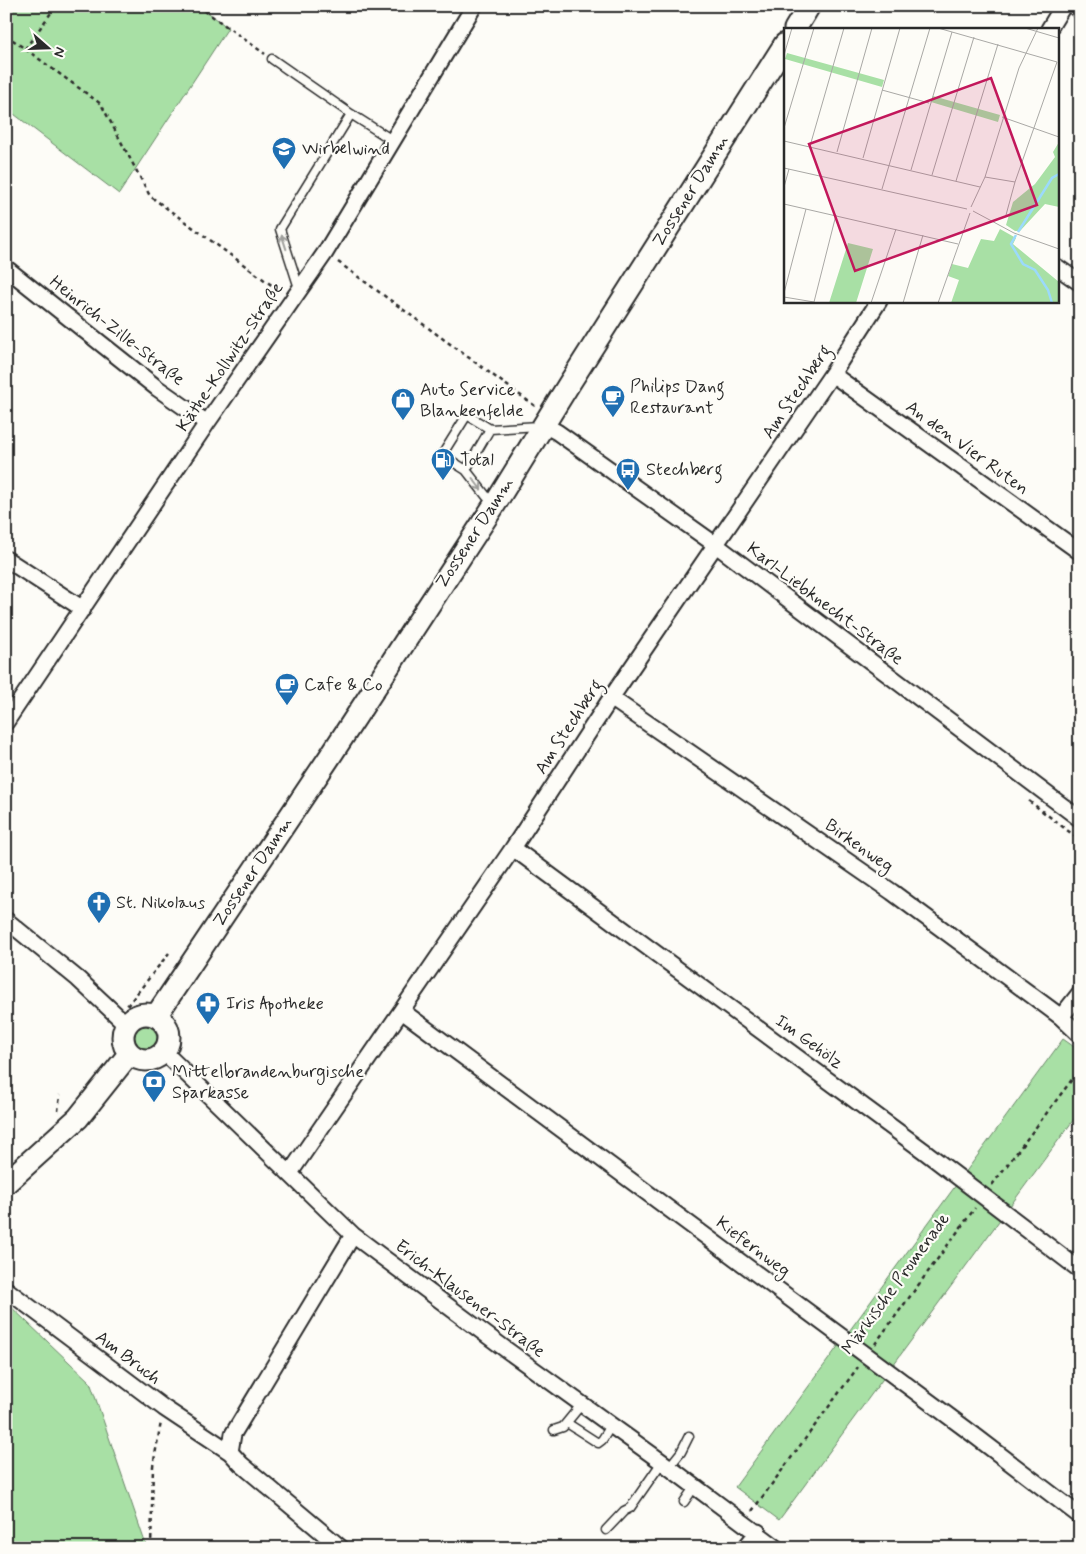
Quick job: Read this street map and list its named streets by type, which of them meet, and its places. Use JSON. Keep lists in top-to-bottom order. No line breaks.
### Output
{"streets":{"main road":["Zossener Damm"],"street":["Heinrich-Zille-Straße","Käthe-Kollwitz-Straße","Am Stechberg","An den Vier Ruten","Karl-Liebknecht-Straße","Birkenweg","Im Gehölz","Kiefernweg","Erich-Klausener-Straße","Am Bruch"],"path":["Märkische Promenade"]},"crossings":[["Zossener Damm","Karl-Liebknecht-Straße"],["Zossener Damm","Erich-Klausener-Straße"],["Heinrich-Zille-Straße","Käthe-Kollwitz-Straße"],["Am Stechberg","An den Vier Ruten"],["Am Stechberg","Karl-Liebknecht-Straße"],["Am Stechberg","Birkenweg"],["Am Stechberg","Im Gehölz"],["Am Stechberg","Kiefernweg"],["Am Stechberg","Erich-Klausener-Straße"],["Im Gehölz","Märkische Promenade"],["Kiefernweg","Märkische Promenade"],["Märkische Promenade","Erich-Klausener-Straße"]],"places":{"school or university":["Wirbelwind"],"cafe":["Philips Dang Restaurant","Cafe & Co"],"shop":["Auto Service Blankenfelde"],"fuel station":["Total"],"bus stop":["Stechberg"],"church":["St. Nikolaus"],"pharmacy":["Iris Apotheke"],"bank":["Mittelbrandenburgische Sparkasse"]},"north":"right"}
